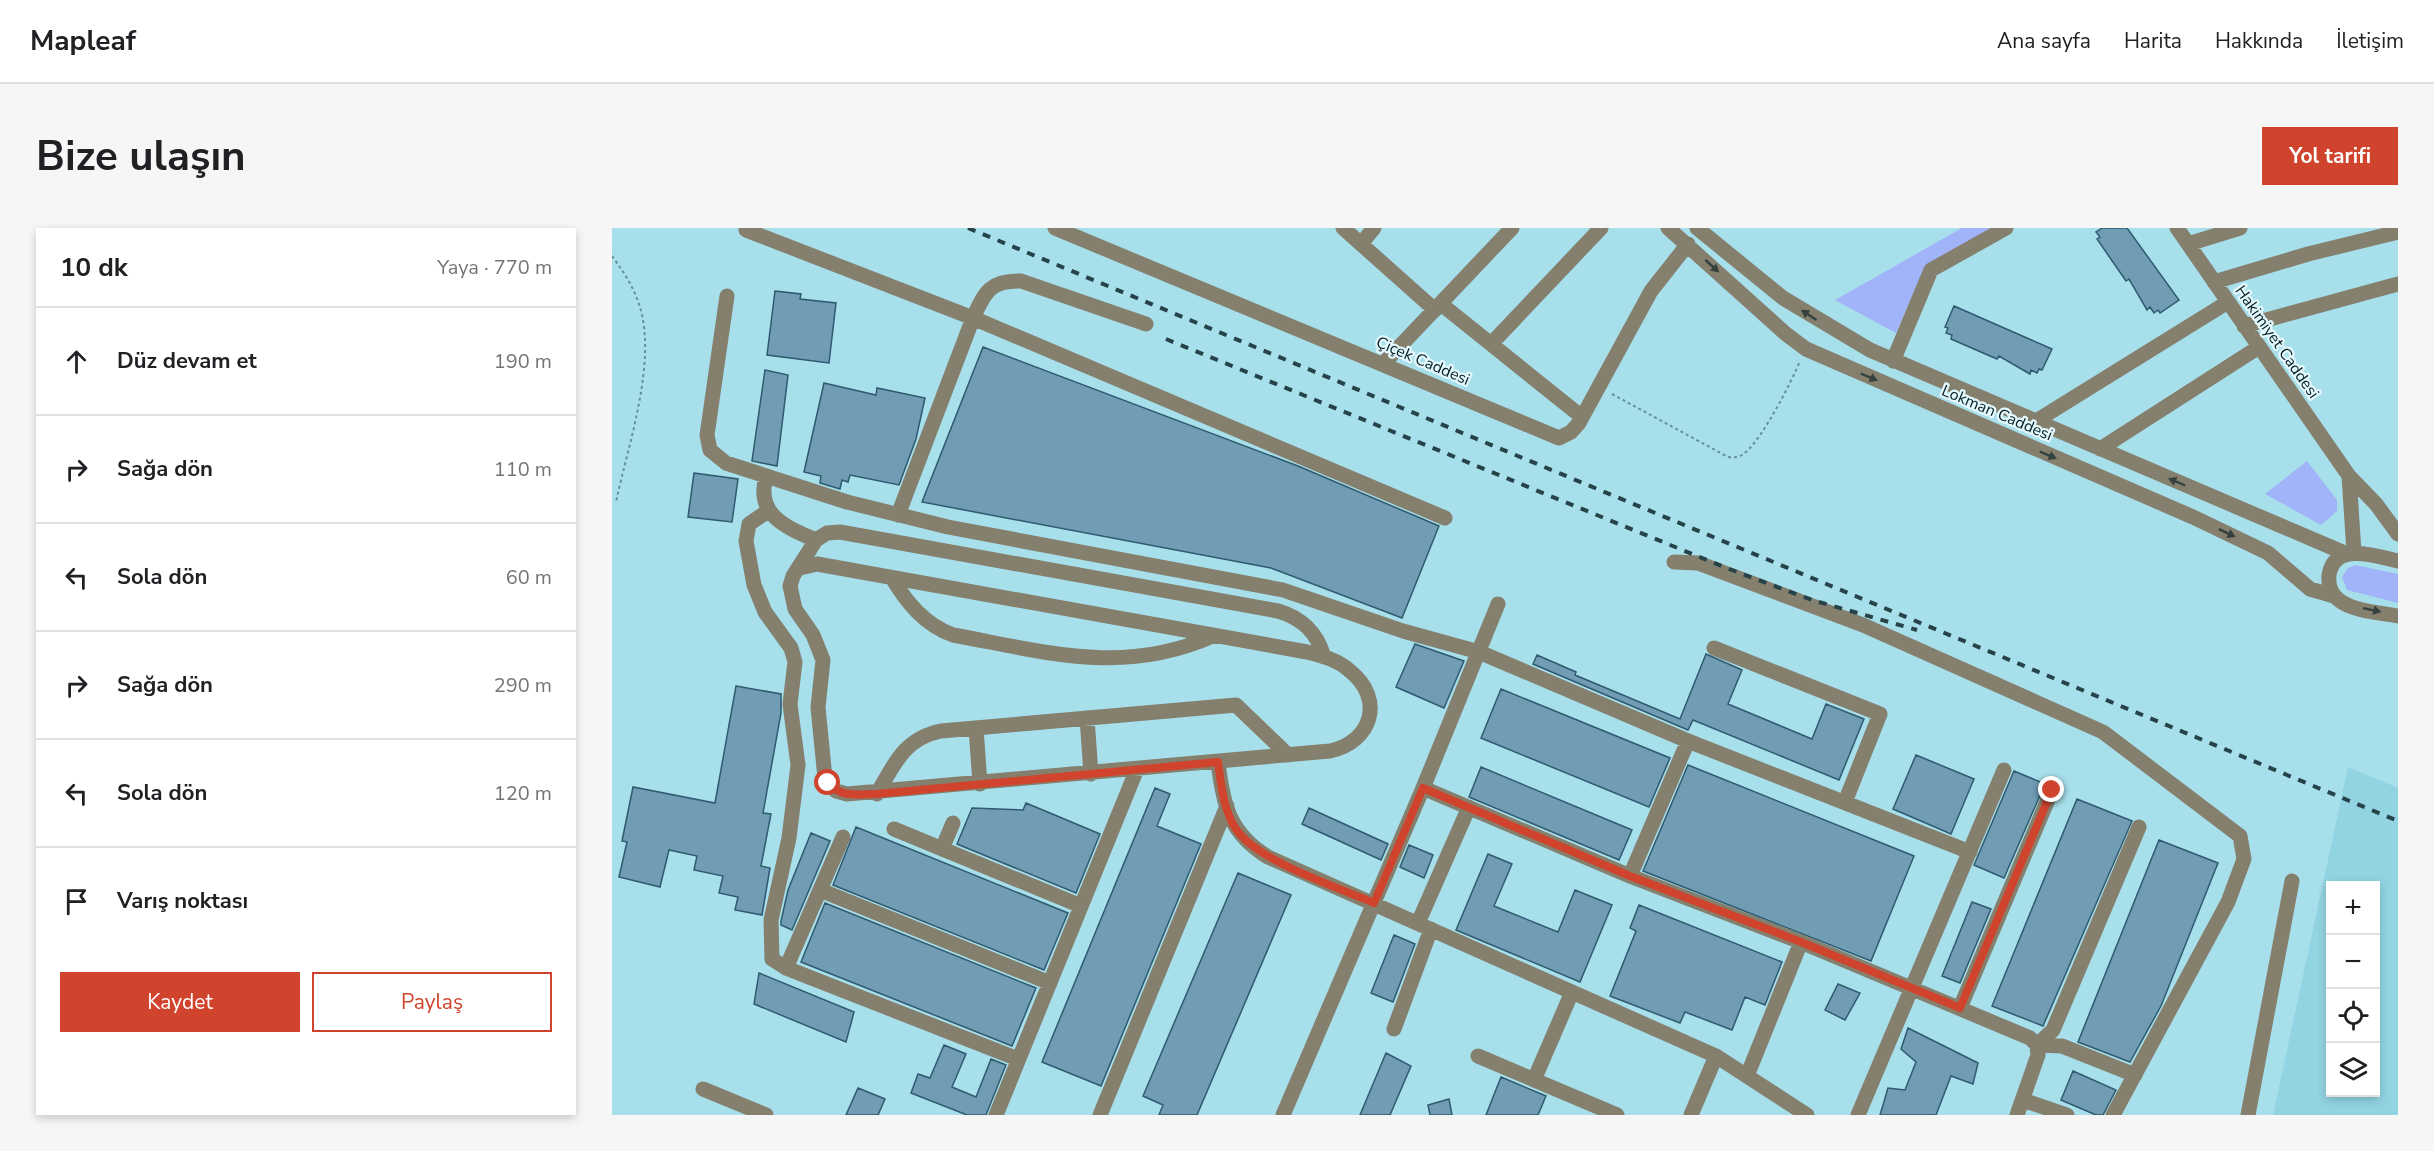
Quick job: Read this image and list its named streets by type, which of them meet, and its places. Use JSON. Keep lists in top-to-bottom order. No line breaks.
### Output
{"streets":{"street":["Hakimiyet Caddesi","Çiçek Caddesi","Lokman Caddesi"]},"crossings":[["Çiçek Caddesi","Lokman Caddesi"]],"page":{"header":"Mapleaf","nav":["Ana sayfa","Harita","Hakkında","İletişim"],"buttons":["Yol tarifi",["Kaydet","Paylaş"]],"title":"Bize ulaşın","heading":["10 dk","Yaya · 770 m"],"list":[["Düz devam et","190 m"],["Sağa dön","110 m"],["Sola dön","60 m"],["Sağa dön","290 m"],["Sola dön","120 m"],"Varış noktası"],"map_buttons":["+","−"]}}
